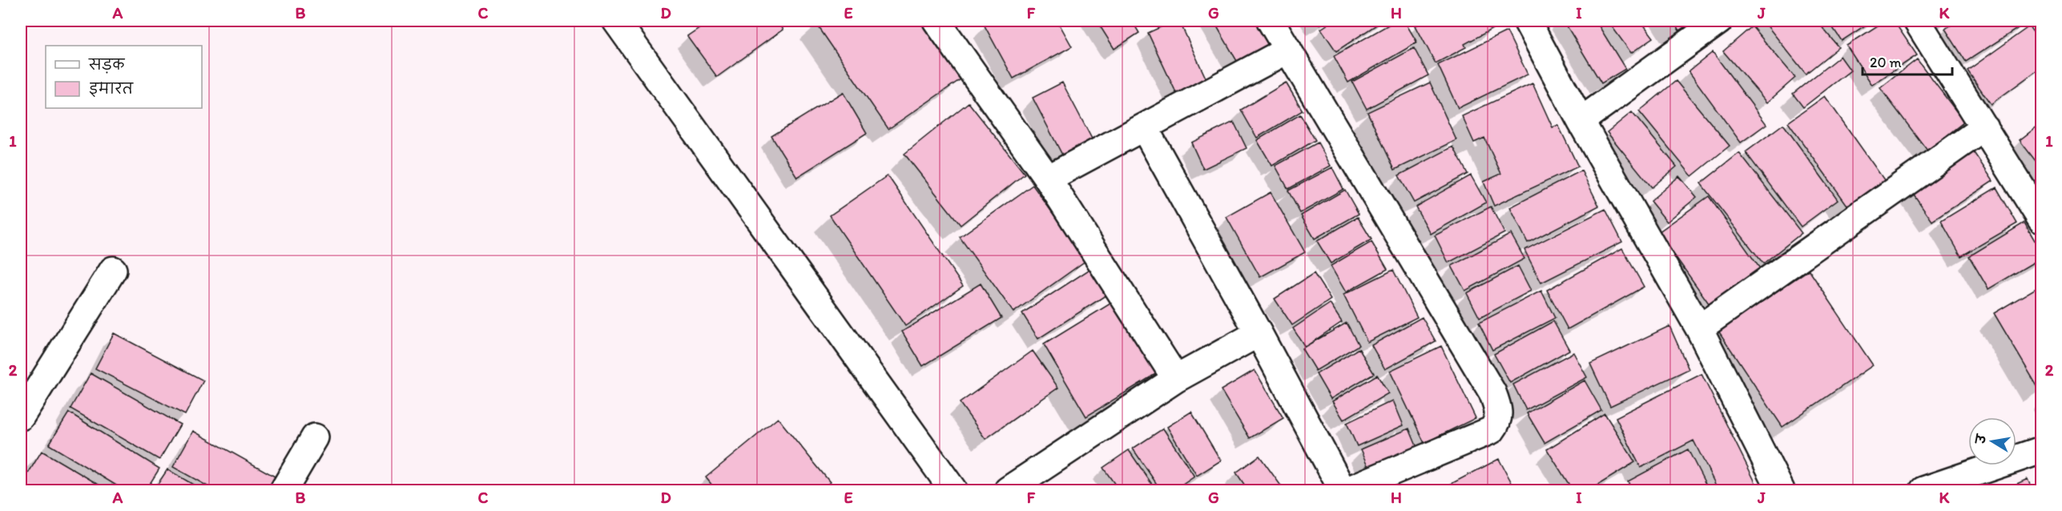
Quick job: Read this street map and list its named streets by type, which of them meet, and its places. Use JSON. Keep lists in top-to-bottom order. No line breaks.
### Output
{"legend":["सड़क","इमारत"],"scale_bar":"20 m","north":"left","grid":{"columns":["A","B","C","D","E","F","G","H","I","J","K"],"rows":["1","2"]}}
